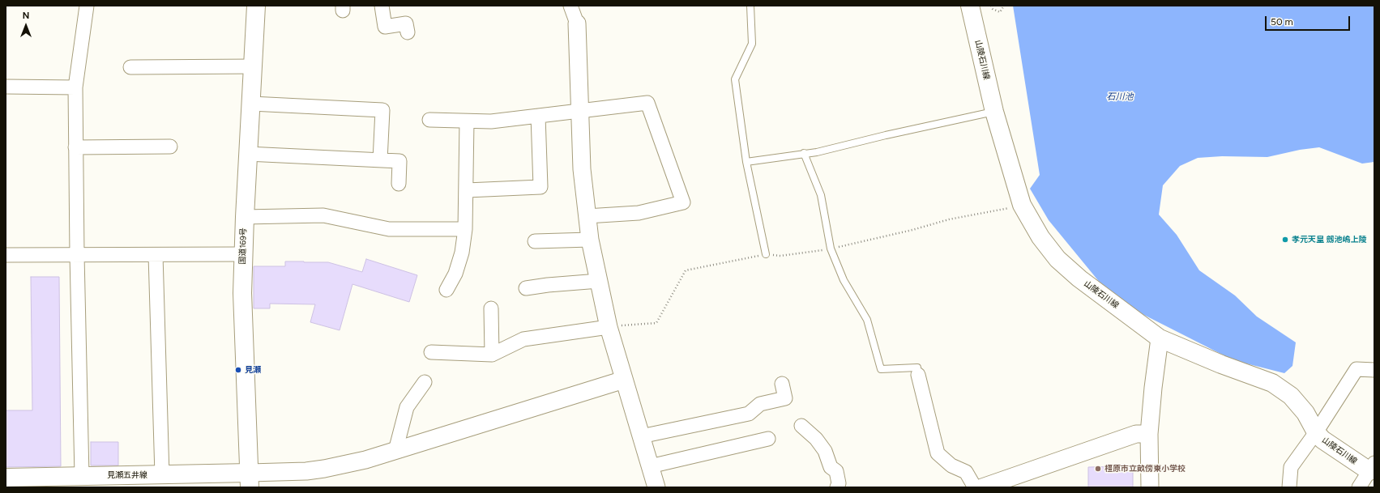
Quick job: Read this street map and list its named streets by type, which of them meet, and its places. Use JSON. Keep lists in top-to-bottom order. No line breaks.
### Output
{"streets":{"main road":["山陵石川線","国道169号","見瀬五井線"]},"crossings":[["国道169号","見瀬五井線"]],"water":["石川池"],"places":["孝元天皇 劔池嶋上陵","見瀬","橿原市立畝傍東小学校"],"scale_bar":"50 m","north":"top"}
